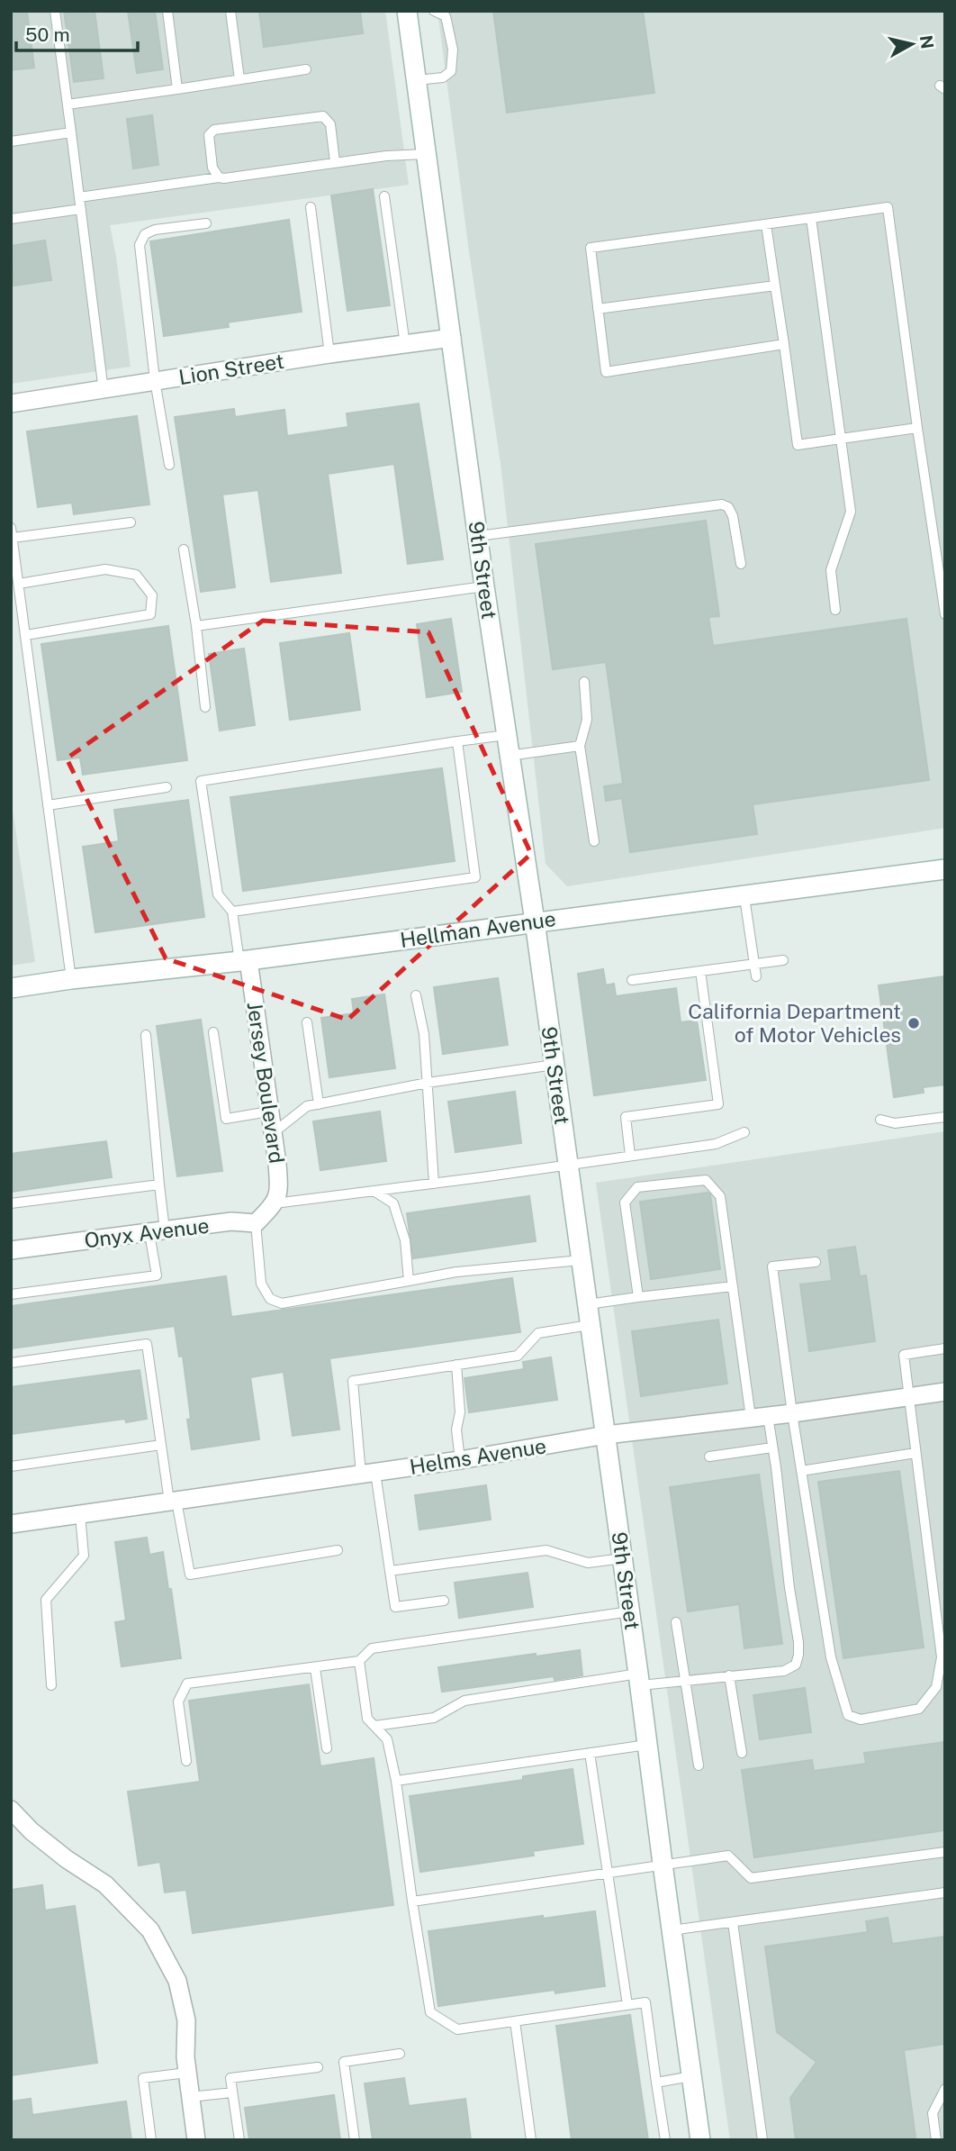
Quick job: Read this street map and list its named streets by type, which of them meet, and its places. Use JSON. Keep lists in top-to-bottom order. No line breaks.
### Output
{"streets":{"street":["Lion Street","9th Street","Hellman Avenue","Jersey Boulevard","Onyx Avenue","Helms Avenue"]},"crossings":[["Lion Street","9th Street"],["9th Street","Hellman Avenue"],["9th Street","Helms Avenue"],["Hellman Avenue","Jersey Boulevard"]],"places":["California Department of Motor Vehicles"],"scale_bar":"50 m","north":"right"}
